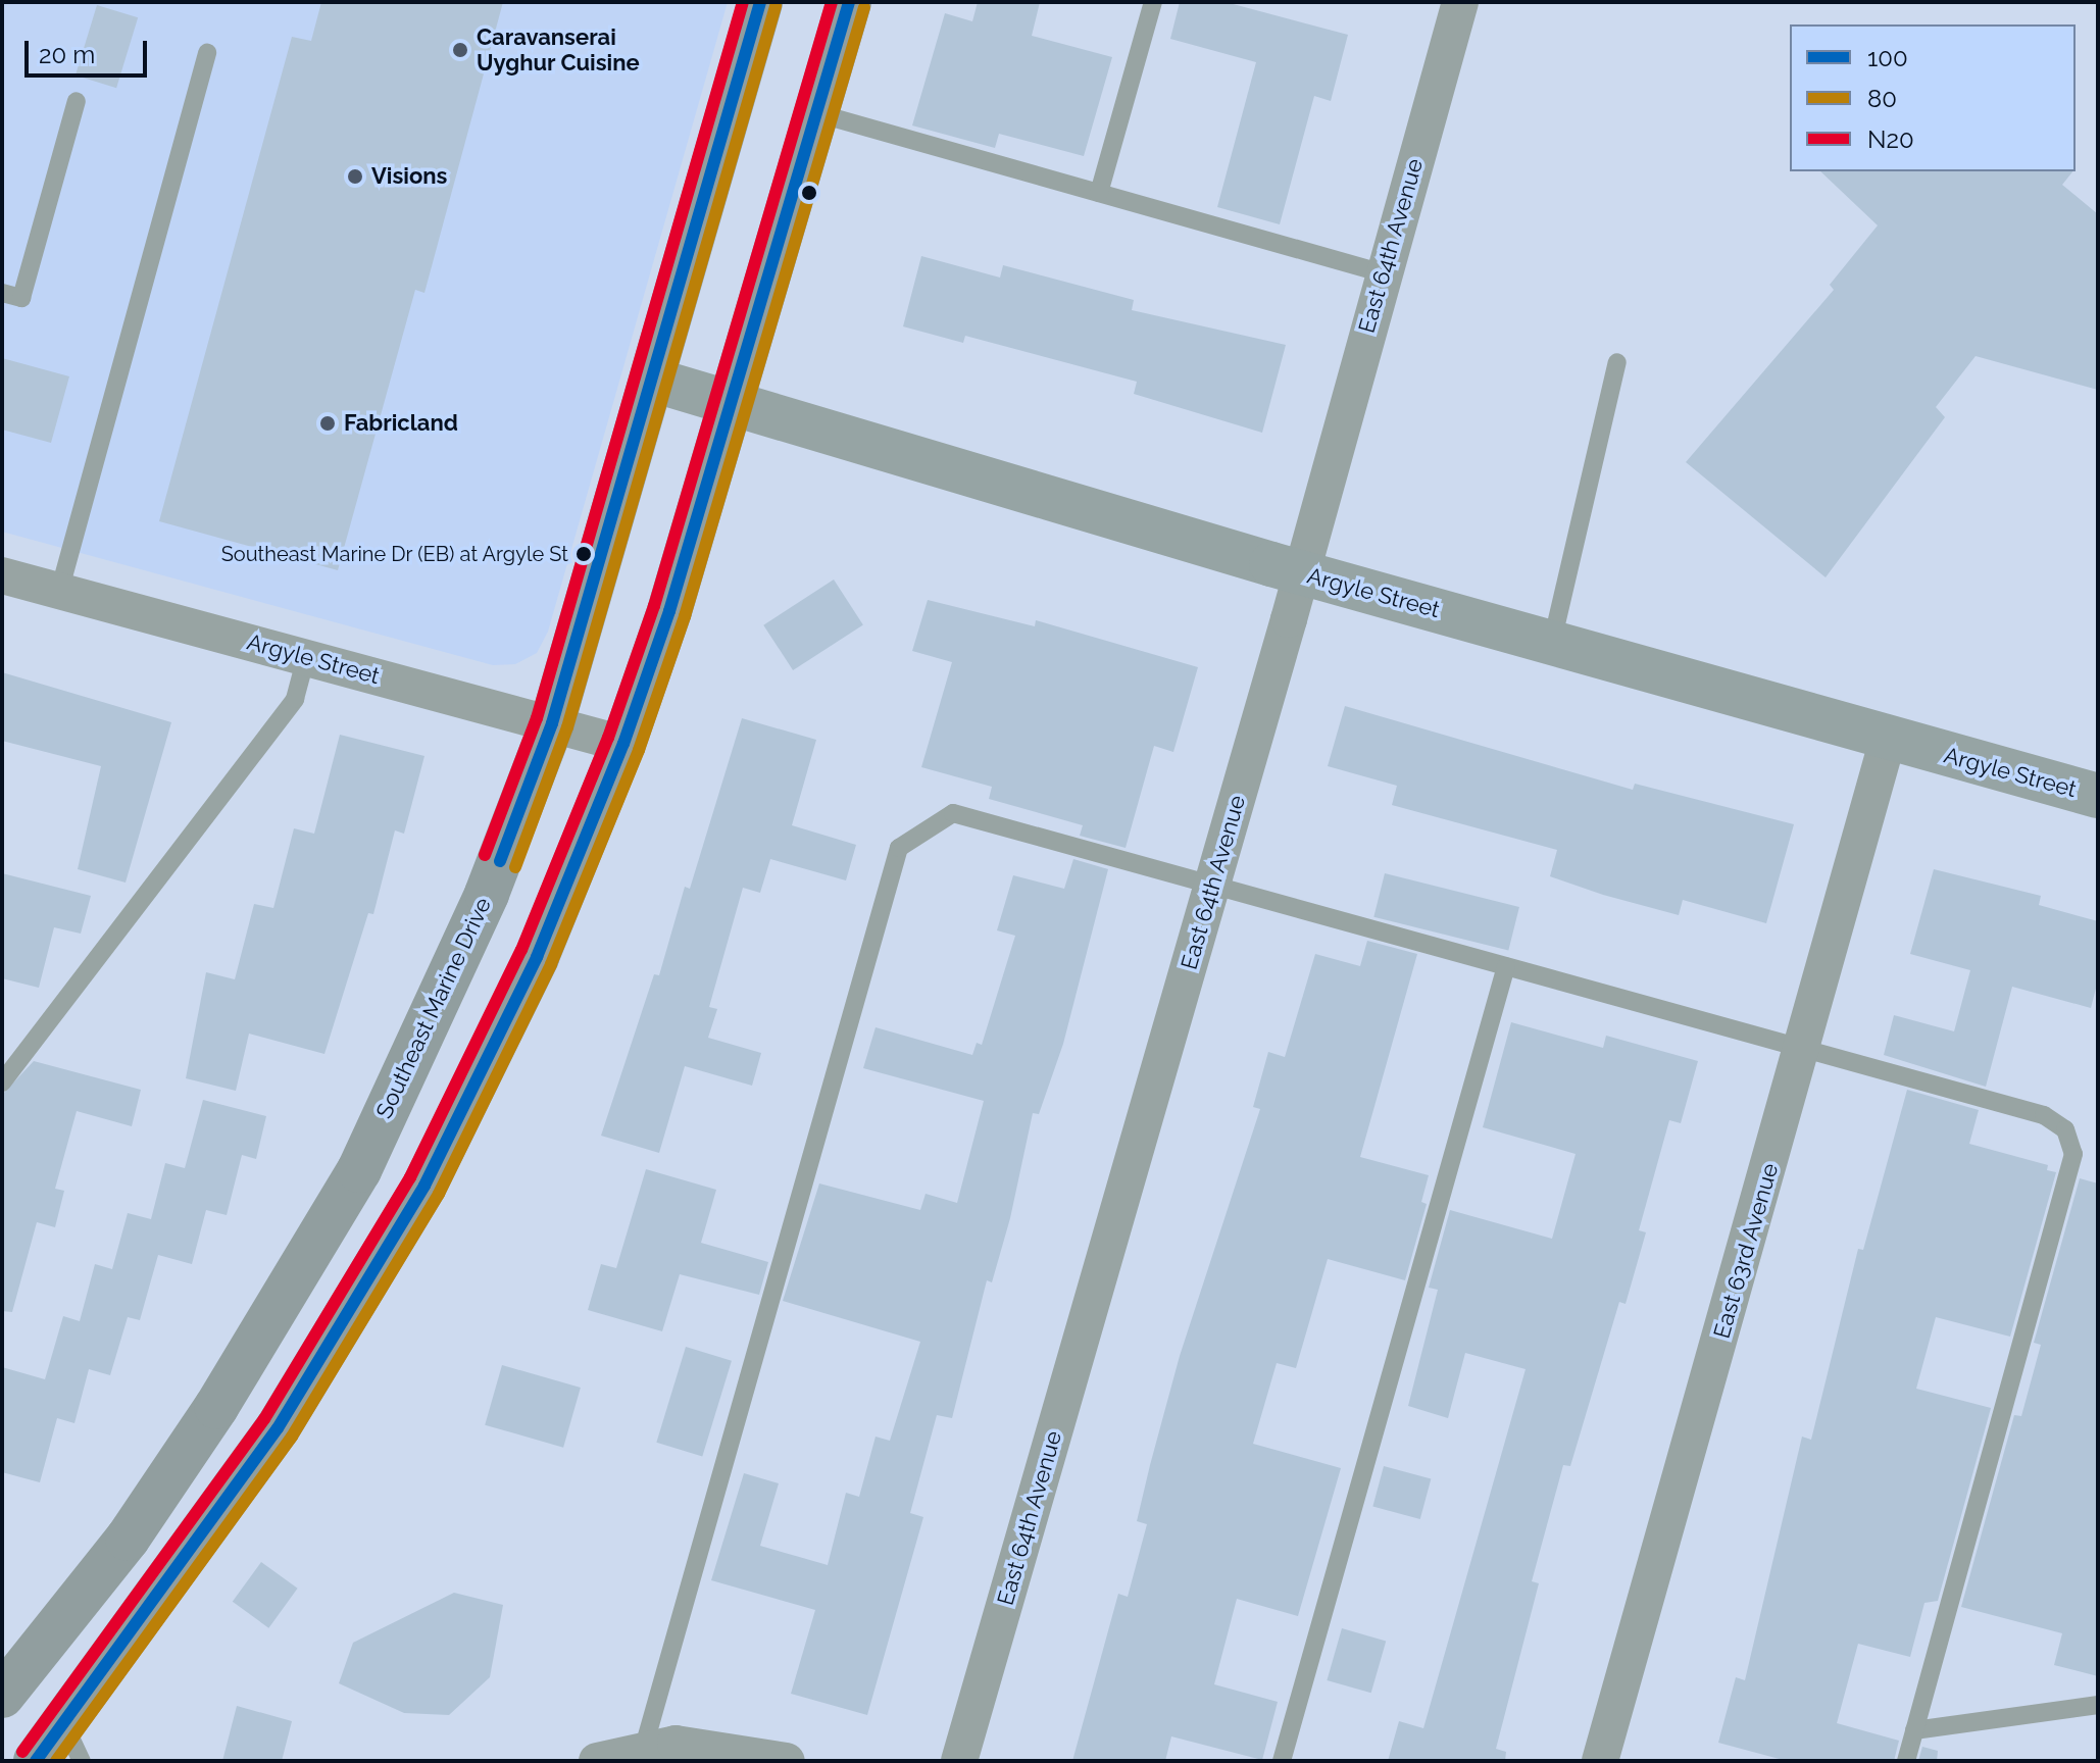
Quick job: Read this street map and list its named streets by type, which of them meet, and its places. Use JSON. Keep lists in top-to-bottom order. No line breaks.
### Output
{"streets":{"main road":["Southeast Marine Drive"],"street":["East 64th Avenue","Argyle Street","East 63rd Avenue"]},"crossings":[["East 64th Avenue","Argyle Street"],["Argyle Street","Southeast Marine Drive"],["Argyle Street","East 63rd Avenue"]],"places":["Caravanserai Uyghur Cuisine","Visions","Fabricland","Southeast Marine Dr (EB) at Argyle St"],"lines":["transit line 100","transit line N20","transit line 80"],"legend":["100","80","N20"],"scale_bar":"20 m"}
